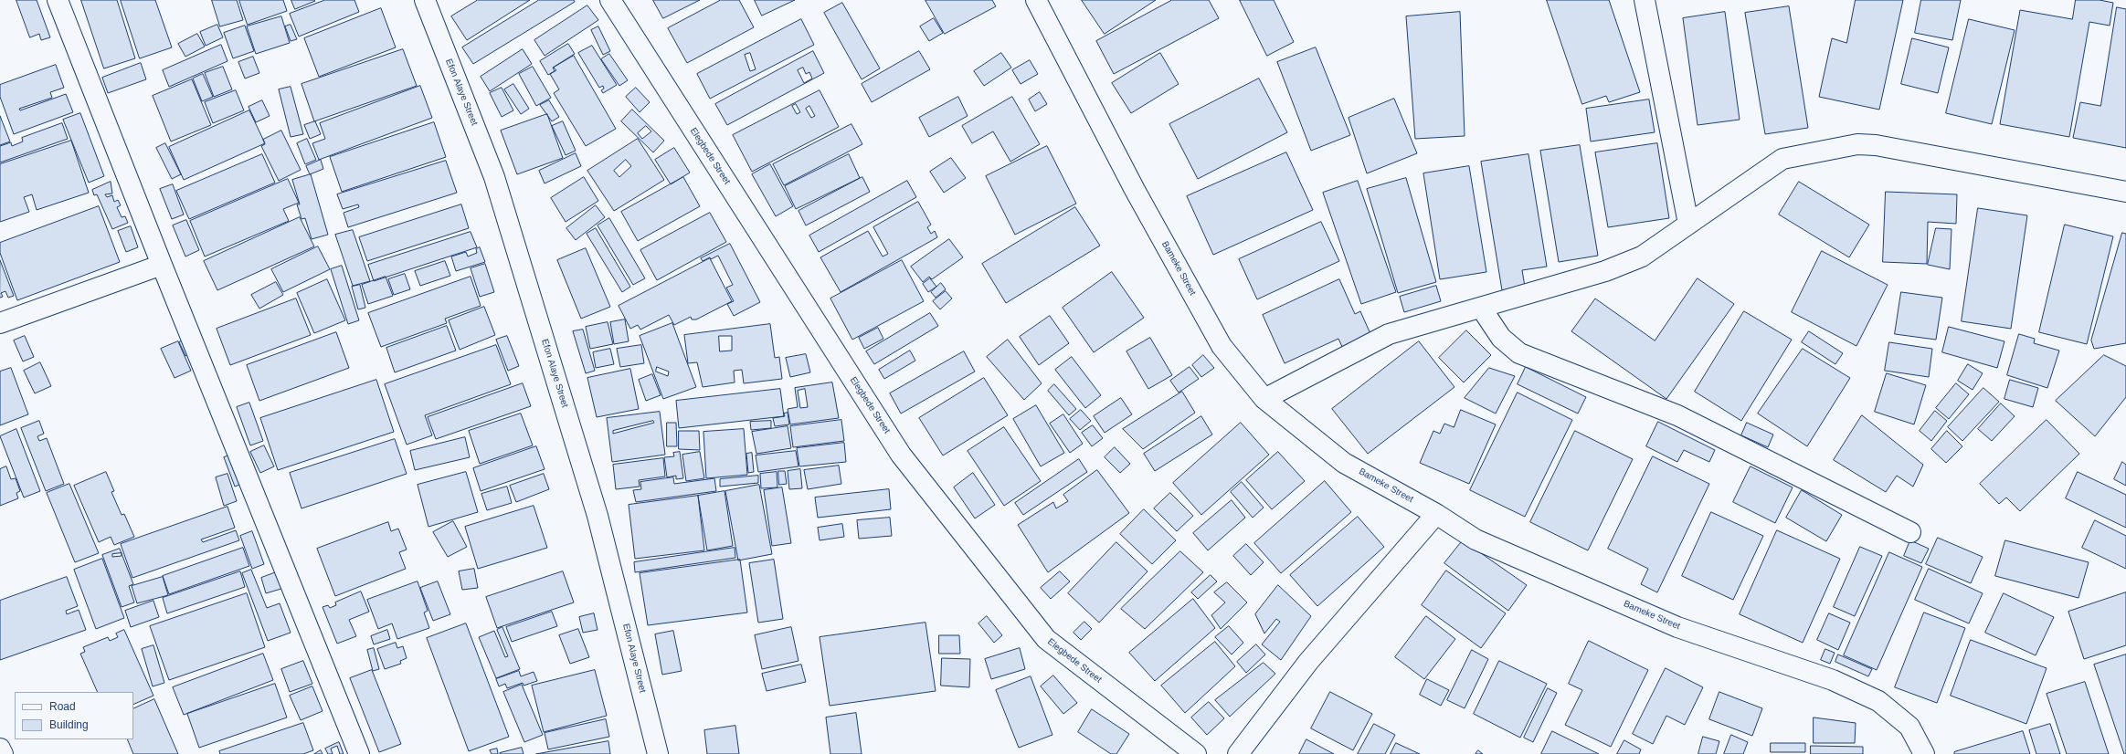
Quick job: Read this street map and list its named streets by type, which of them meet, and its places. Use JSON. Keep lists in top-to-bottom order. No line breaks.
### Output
{"streets":{"street":["Efon Alaye Street","Elegbede Street","Bameke Street"]},"legend":["Road","Building"]}
